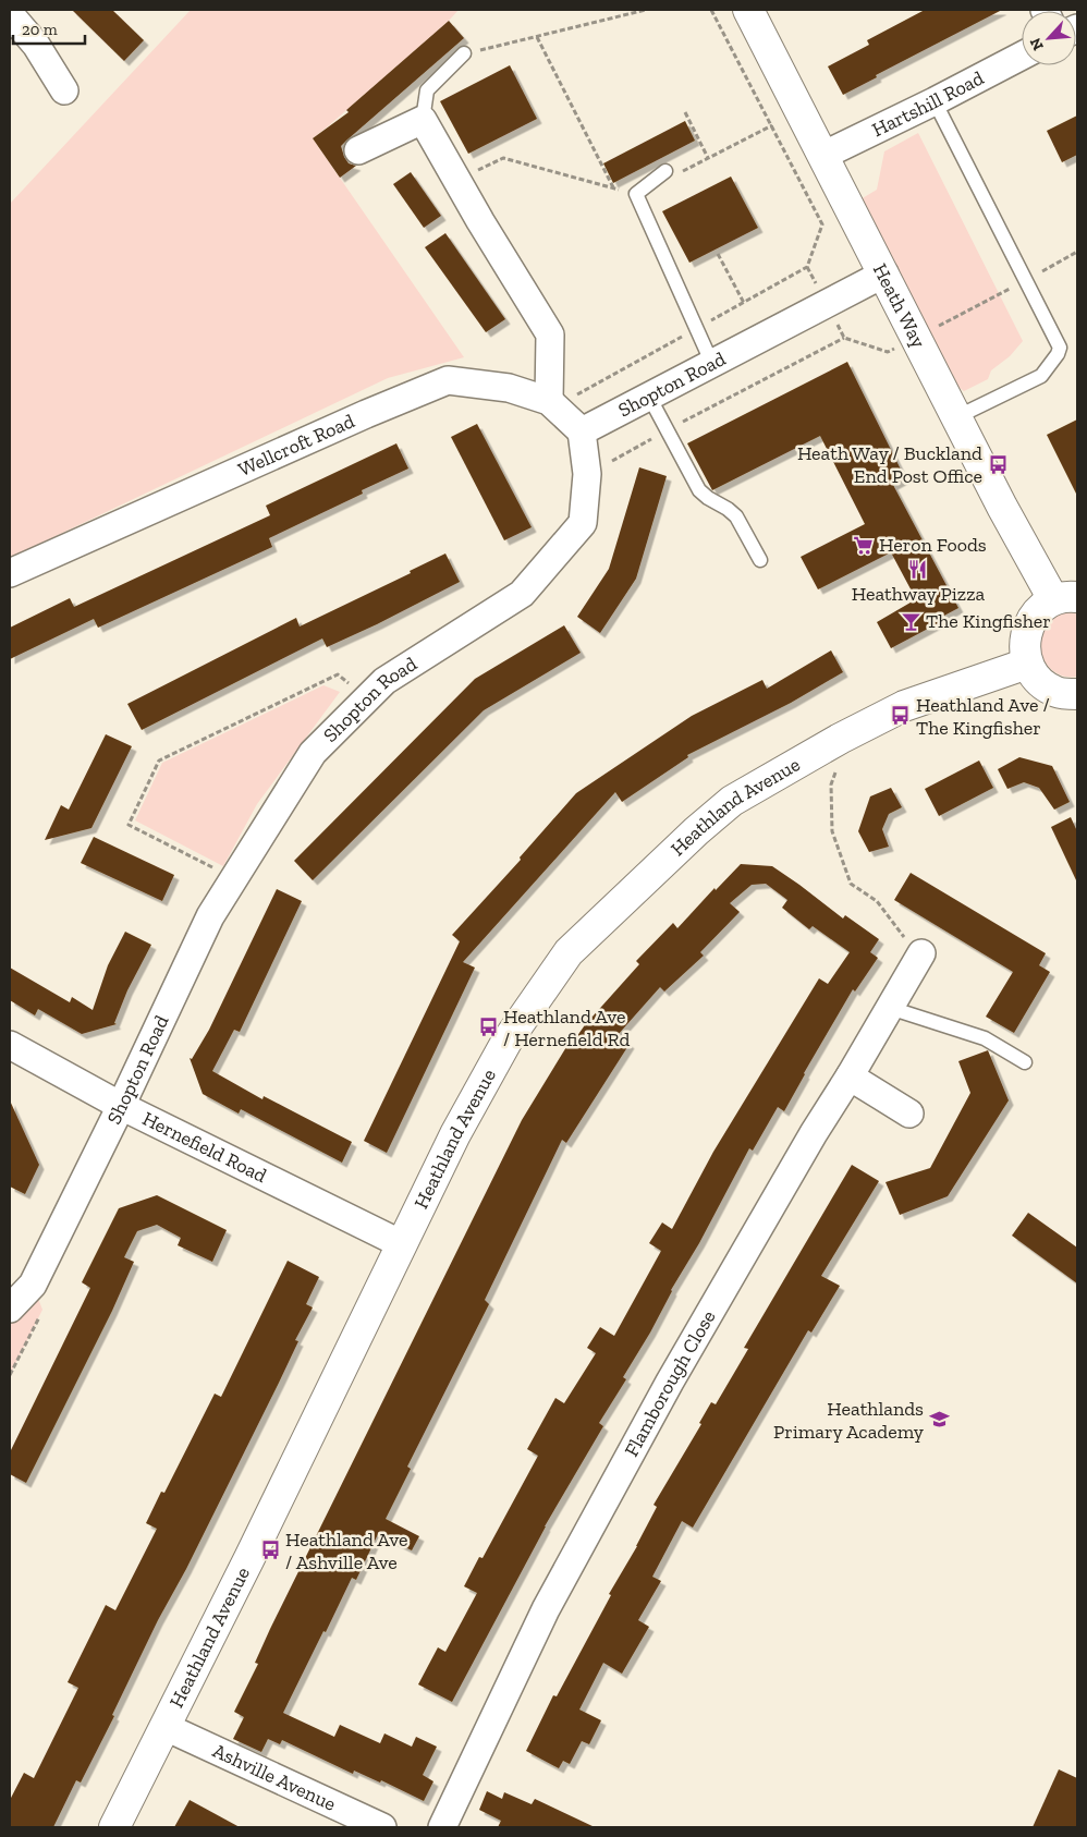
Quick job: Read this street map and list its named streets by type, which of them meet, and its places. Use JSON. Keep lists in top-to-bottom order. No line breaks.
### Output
{"streets":{"street":["Hartshill Road","Heath Way","Shopton Road","Wellcroft Road","Heathland Avenue","Hernefield Road","Flamborough Close","Ashville Avenue"]},"crossings":[["Hartshill Road","Heath Way"],["Heath Way","Shopton Road"],["Shopton Road","Wellcroft Road"],["Shopton Road","Hernefield Road"],["Heathland Avenue","Hernefield Road"],["Heathland Avenue","Ashville Avenue"]],"places":{"bus stop":["Heath Way / Buckland End Post Office","Heathland Ave / The Kingfisher","Heathland Ave / Hernefield Rd","Heathland Ave / Ashville Ave"],"supermarket":["Heron Foods"],"restaurant":["Heathway Pizza"],"bar":["The Kingfisher"],"school or university":["Heathlands Primary Academy"]},"scale_bar":"20 m","north":"bottom left"}
